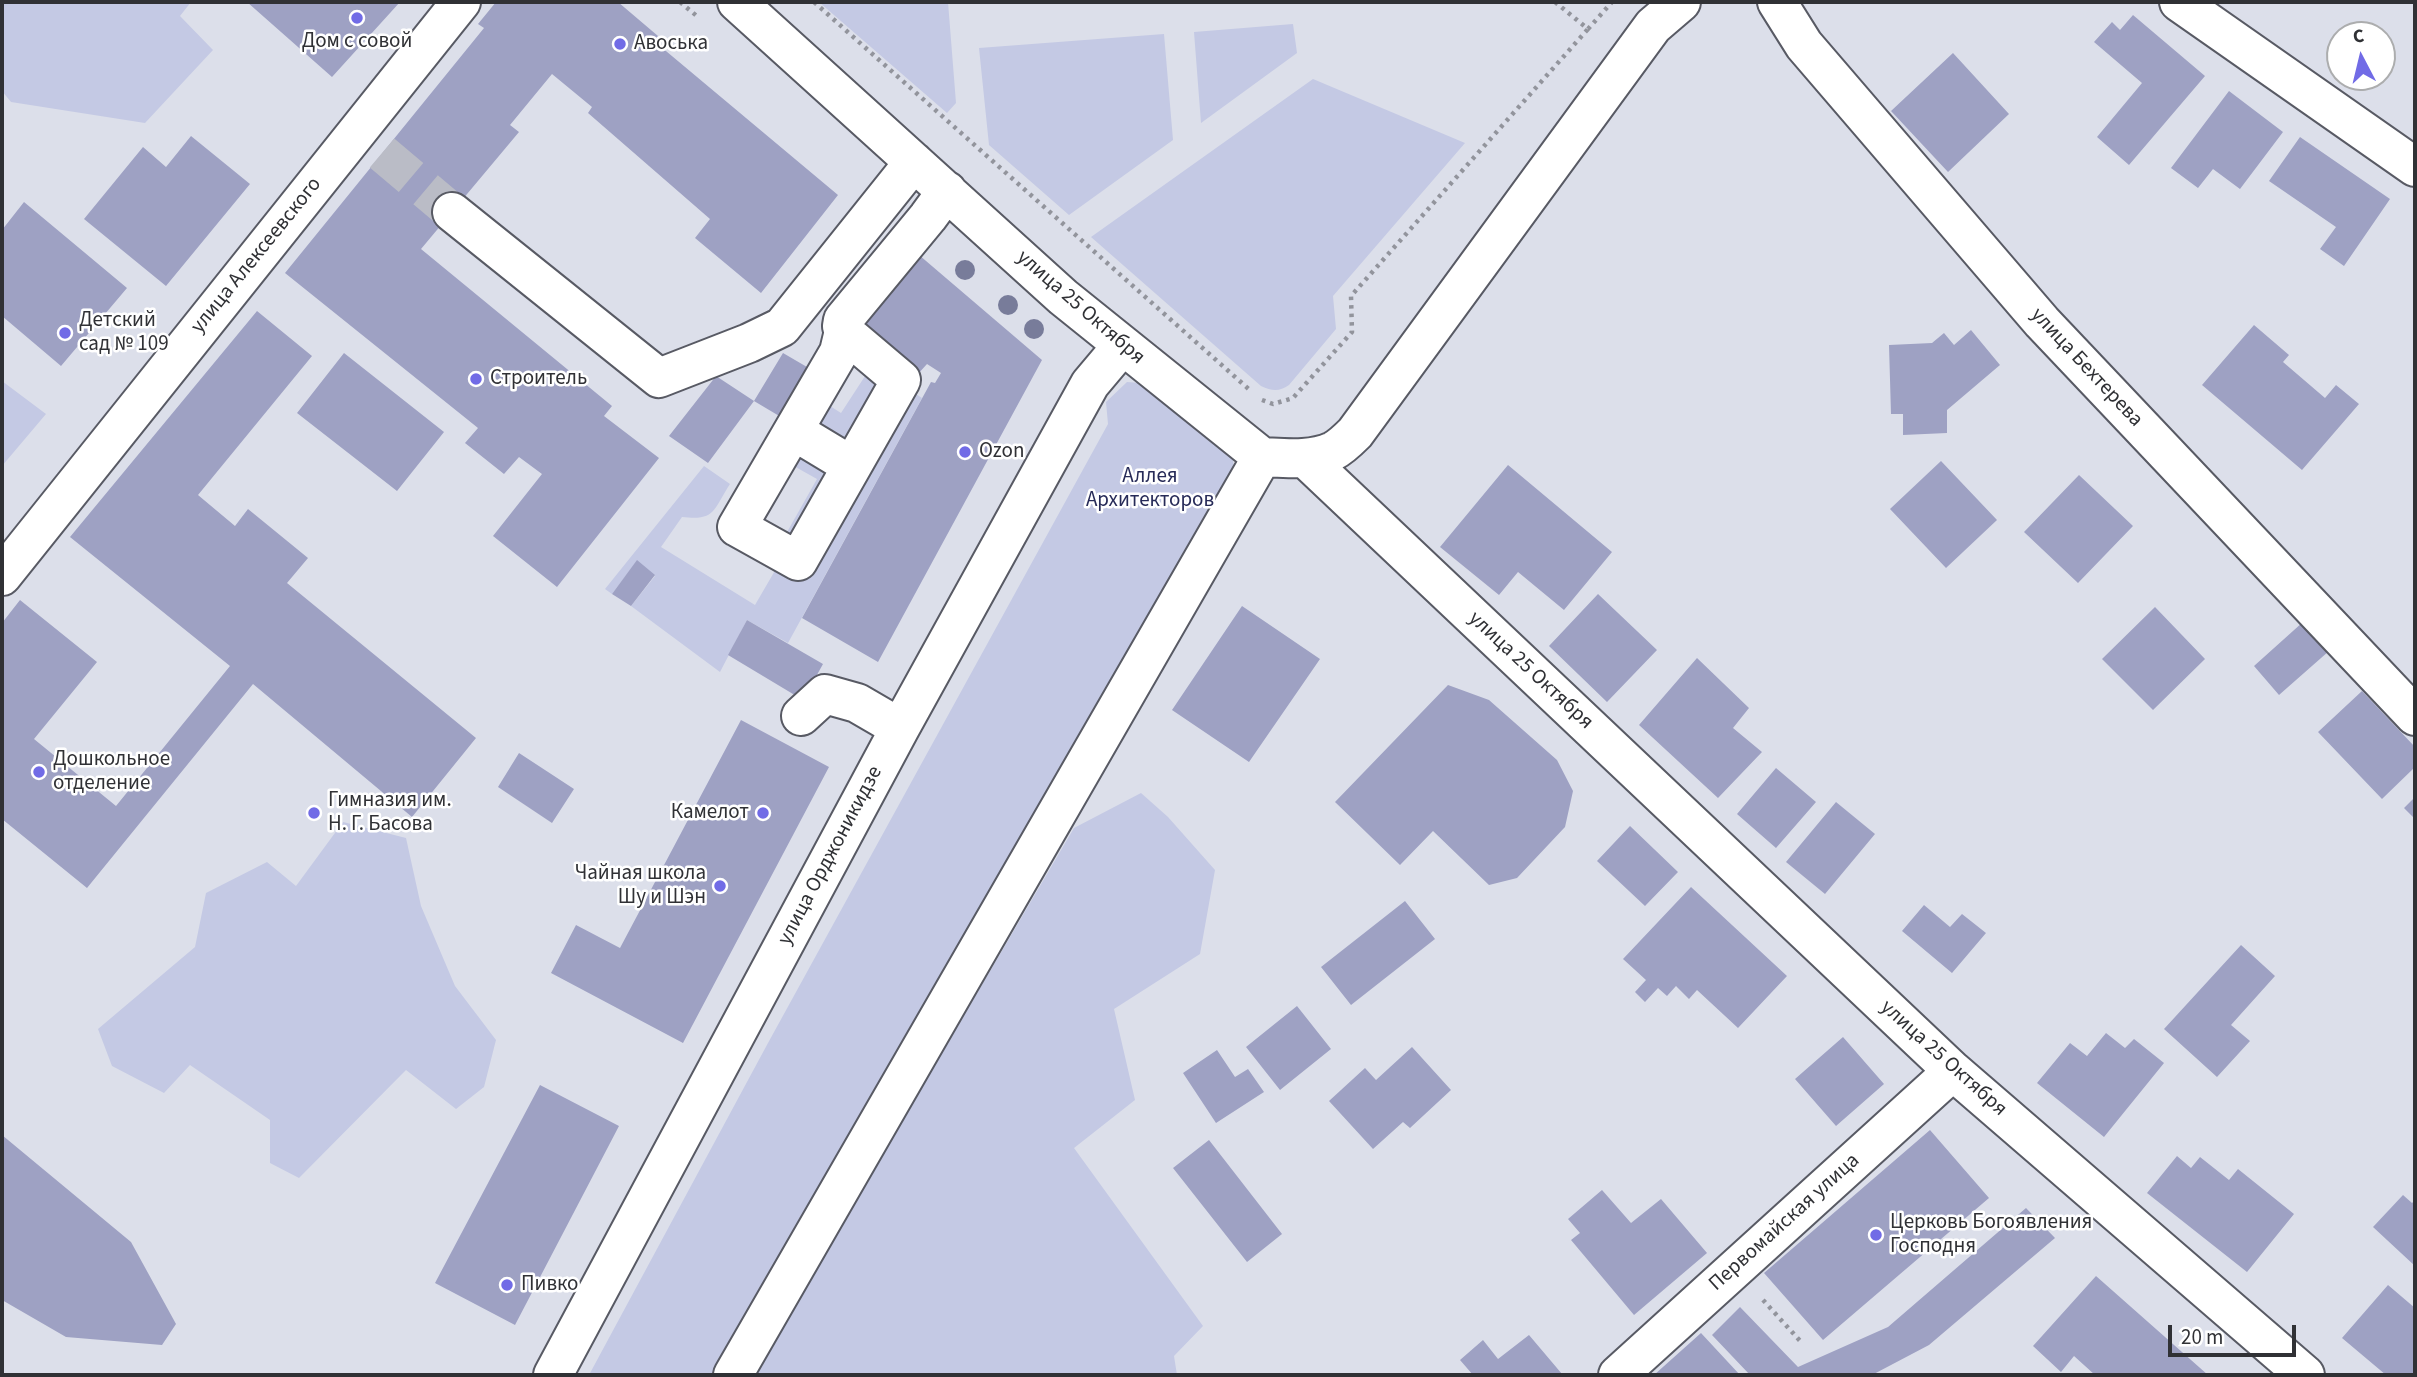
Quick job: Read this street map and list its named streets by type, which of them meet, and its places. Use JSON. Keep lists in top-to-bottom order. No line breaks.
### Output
{"streets":{"street":["улица Алексеевского","улица 25 Октября","улица Бехтерева","улица Орджоникидзе","Первомайская улица"]},"crossings":[["улица 25 Октября","улица Орджоникидзе"],["улица 25 Октября","Первомайская улица"]],"parks":["Аллея Архитекторов"],"places":["Дом с совой","Авоська","Детский сад № 109","Строитель","Ozon","Дошкольное отделение","Гимназия им. Н. Г. Басова","Камелот","Чайная школа Шу и Шэн","Церковь Богоявления Господня","Пивко"],"scale_bar":"20 m","north":"top"}
